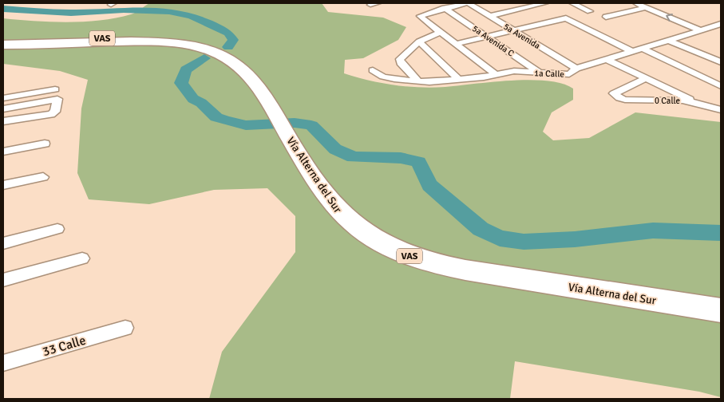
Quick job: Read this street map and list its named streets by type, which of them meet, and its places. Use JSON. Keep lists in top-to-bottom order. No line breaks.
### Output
{"streets":{"highway":["VAS","Vía Alterna del Sur"],"street":["5a Avenida","5a Avenida C","1a Calle","0 Calle","33 Calle"]},"crossings":[["5a Avenida","1a Calle"],["5a Avenida C","1a Calle"]]}
